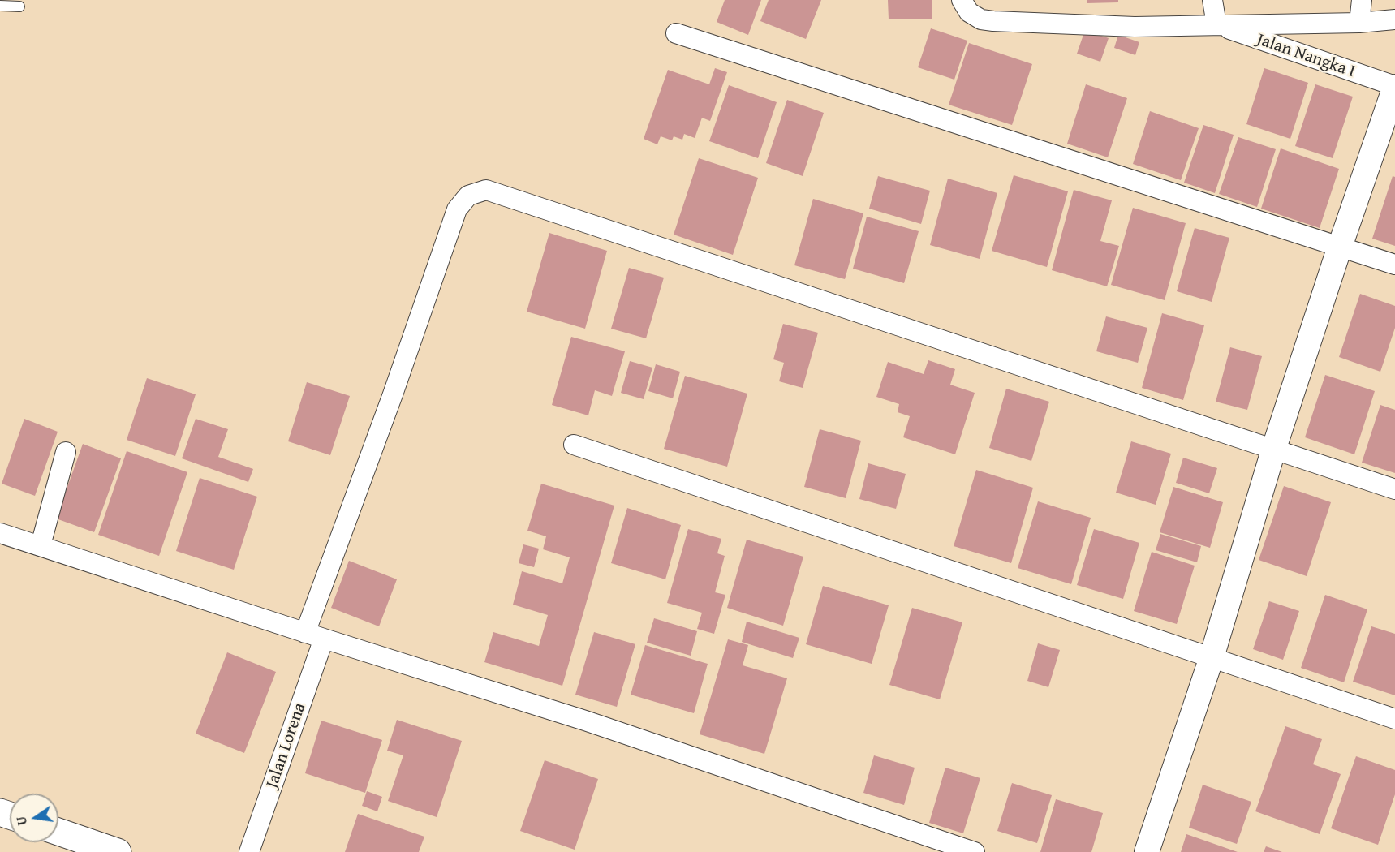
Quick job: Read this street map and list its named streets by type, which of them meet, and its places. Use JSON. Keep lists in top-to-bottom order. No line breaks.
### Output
{"streets":{"street":["Jalan Nangka I","Jalan Lorena"]},"north":"left"}
